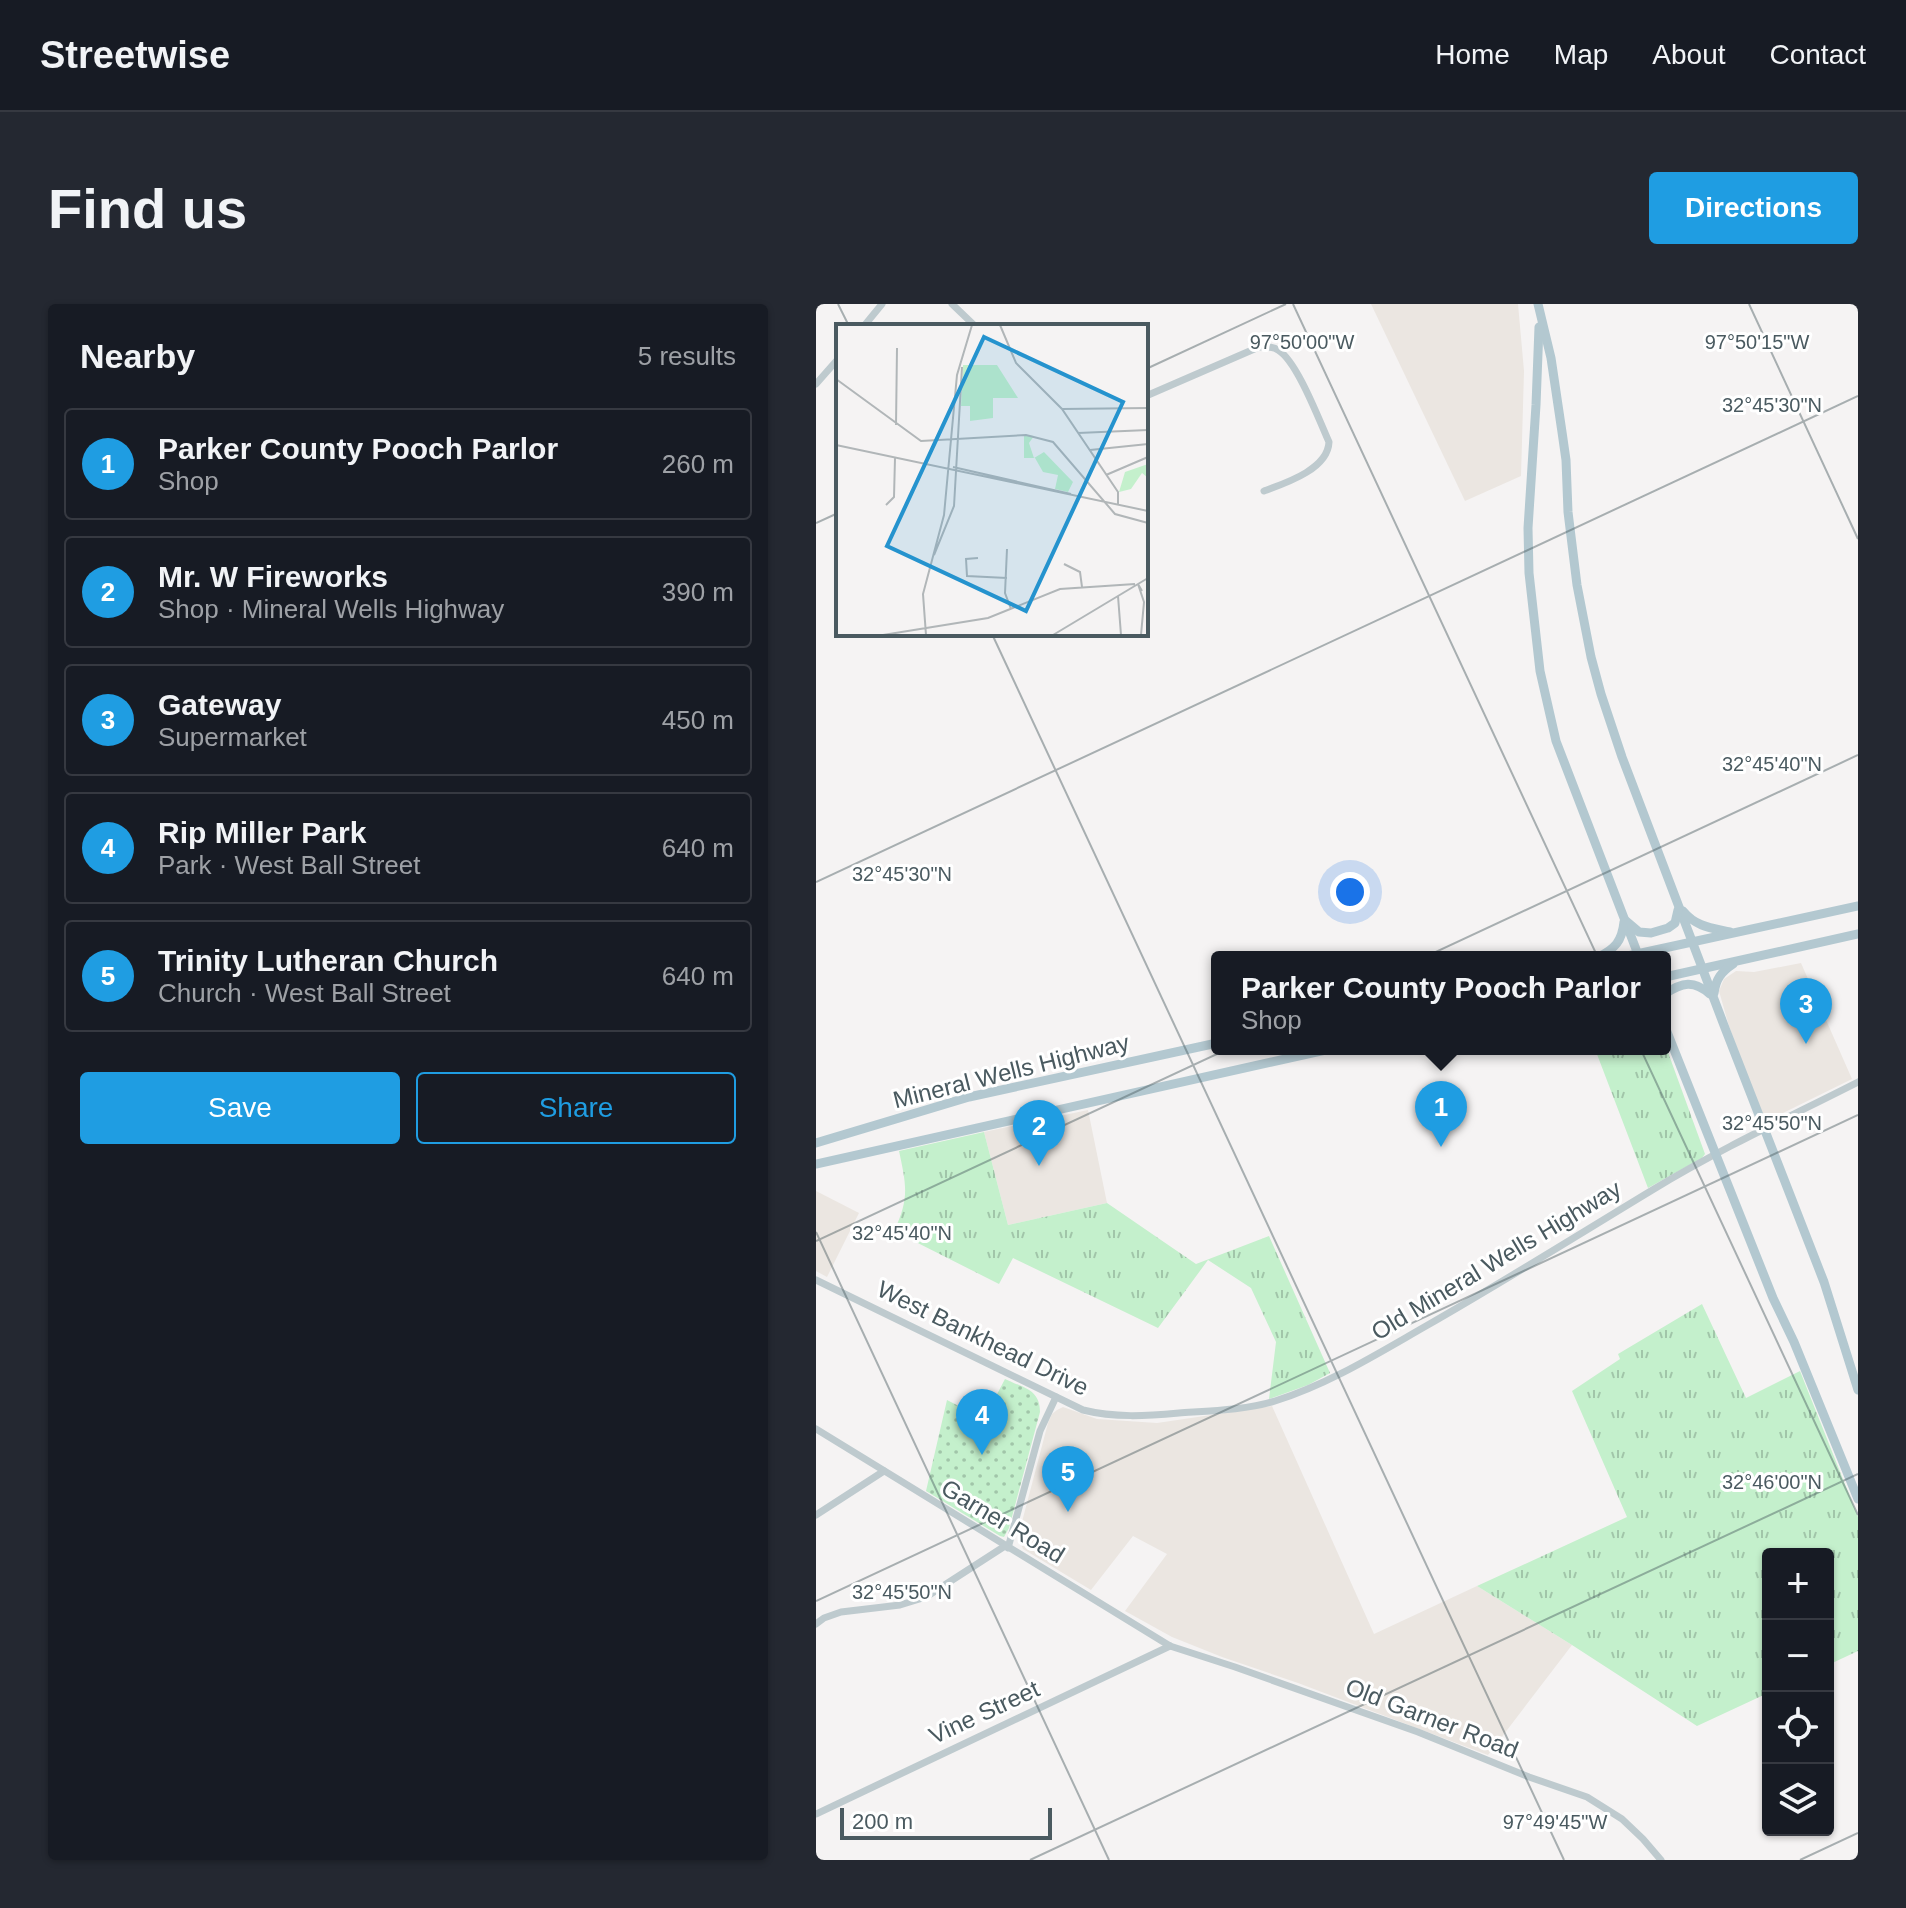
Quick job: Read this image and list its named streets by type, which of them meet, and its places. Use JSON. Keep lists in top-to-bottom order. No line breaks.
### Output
{"streets":{"main road":["Mineral Wells Highway"],"street":["Old Mineral Wells Highway","West Bankhead Drive","Garner Road","Vine Street","Old Garner Road"]},"crossings":[["Old Mineral Wells Highway","West Bankhead Drive"],["Garner Road","Vine Street"],["Garner Road","Old Garner Road"],["Vine Street","Old Garner Road"]],"scale_bar":"200 m","page":{"header":"Streetwise","nav":["Home","Map","About","Contact"],"buttons":["Directions",["Save","Share"]],"title":"Find us","heading":["Nearby","5 results"],"list":[{"mark":"1","name":"Parker County Pooch Parlor","note":"Shop","value":"260 m"},{"mark":"2","name":"Mr. W Fireworks","note":"Shop · Mineral Wells Highway","value":"390 m"},{"mark":"3","name":"Gateway","note":"Supermarket","value":"450 m"},{"mark":"4","name":"Rip Miller Park","note":"Park · West Ball Street","value":"640 m"},{"mark":"5","name":"Trinity Lutheran Church","note":"Church · West Ball Street","value":"640 m"}],"popup":["Parker County Pooch Parlor","Shop"],"pins":["3","1","2","4","5"],"map_buttons":["+","−"],"scale":"200 m"},"coordinates":["97°50'00\"W","97°50'15\"W","32°45'30\"N","32°45'40\"N","32°45'50\"N","32°46'00\"N","97°49'45\"W"]}
